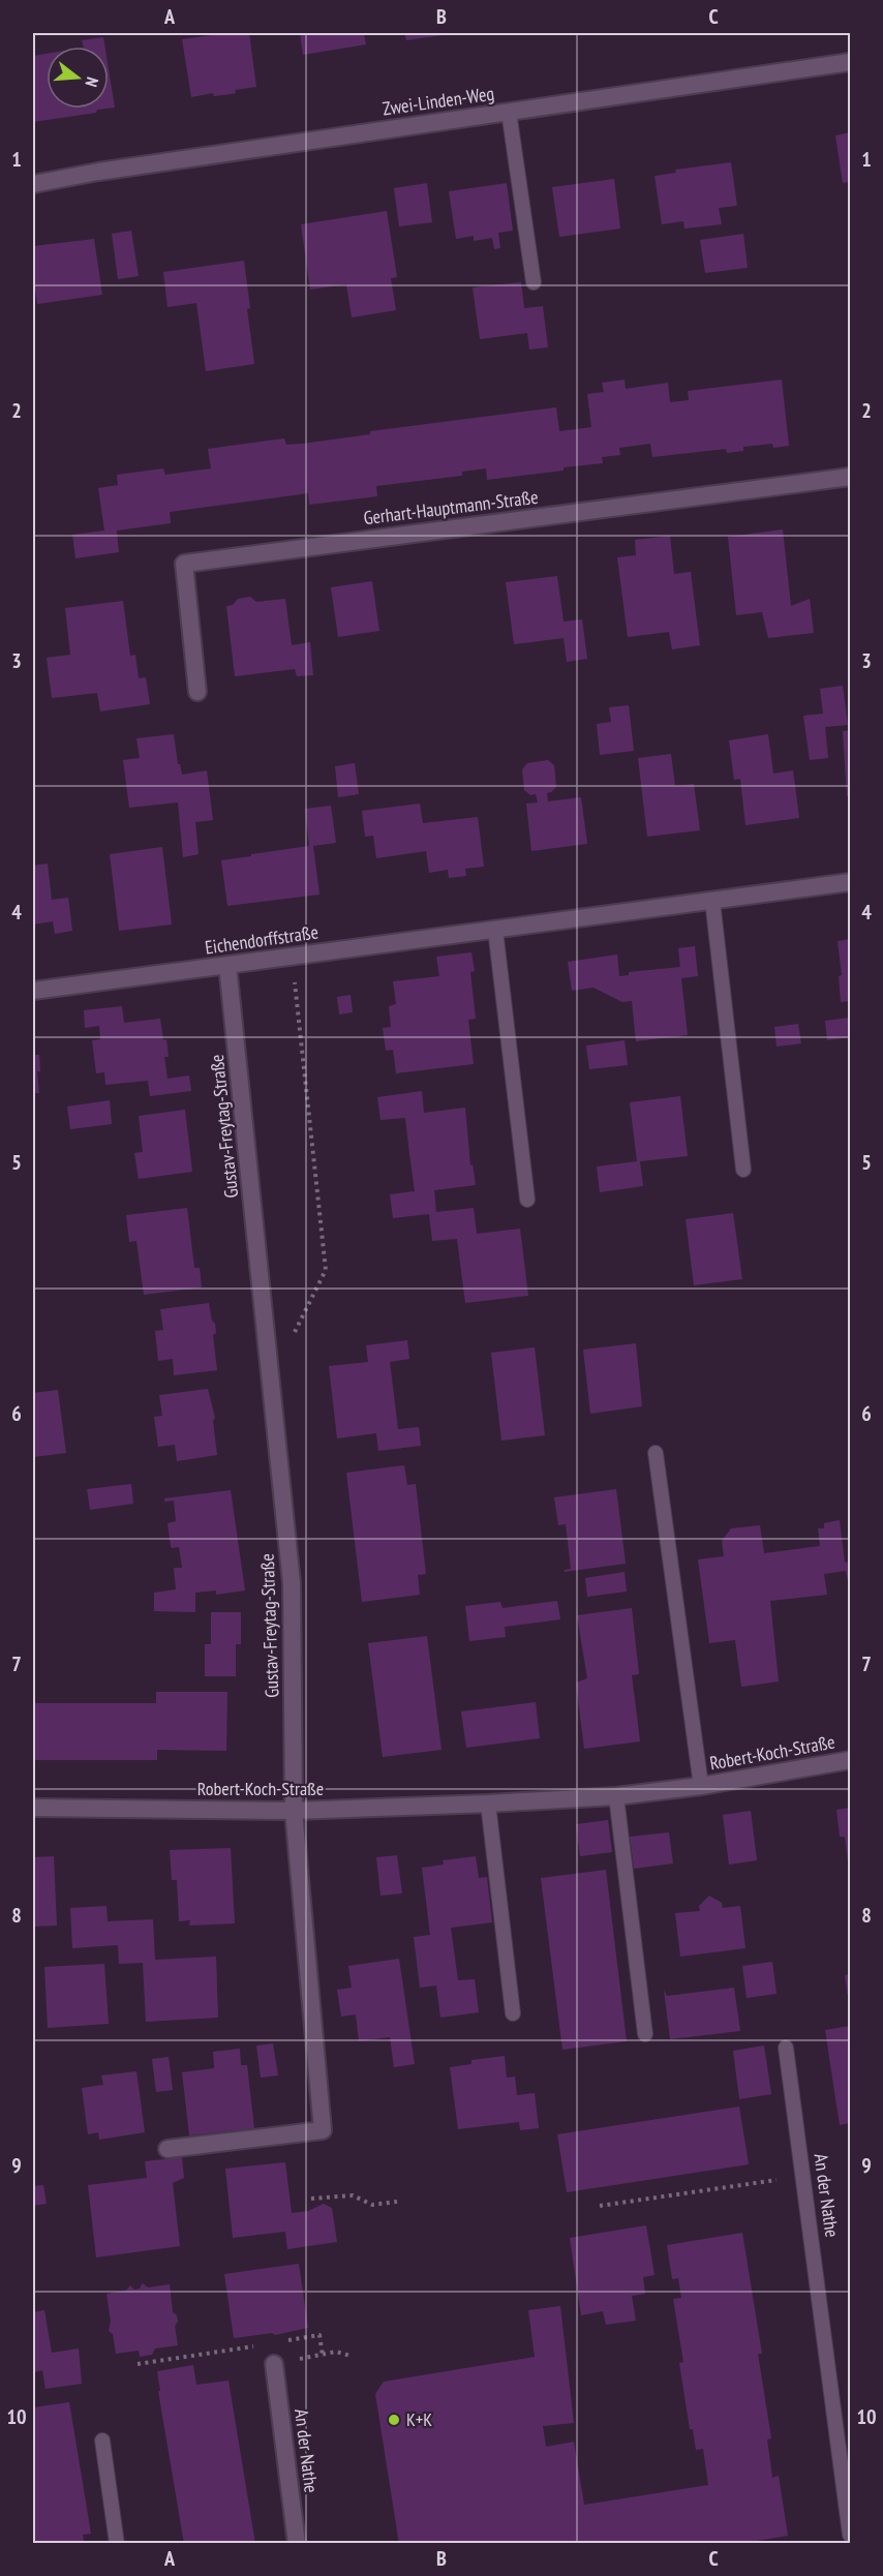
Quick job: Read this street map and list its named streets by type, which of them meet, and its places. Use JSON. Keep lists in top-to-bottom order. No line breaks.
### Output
{"streets":{"street":["Zwei-Linden-Weg","Gerhart-Hauptmann-Straße","Eichendorffstraße","Gustav-Freytag-Straße","Robert-Koch-Straße","An der Nathe"]},"crossings":[["Eichendorffstraße","Gustav-Freytag-Straße"],["Gustav-Freytag-Straße","Robert-Koch-Straße"]],"places":["K+K"],"north":"right","grid":{"columns":["A","B","C"],"rows":["1","2","3","4","5","6","7","8","9","10"]}}
